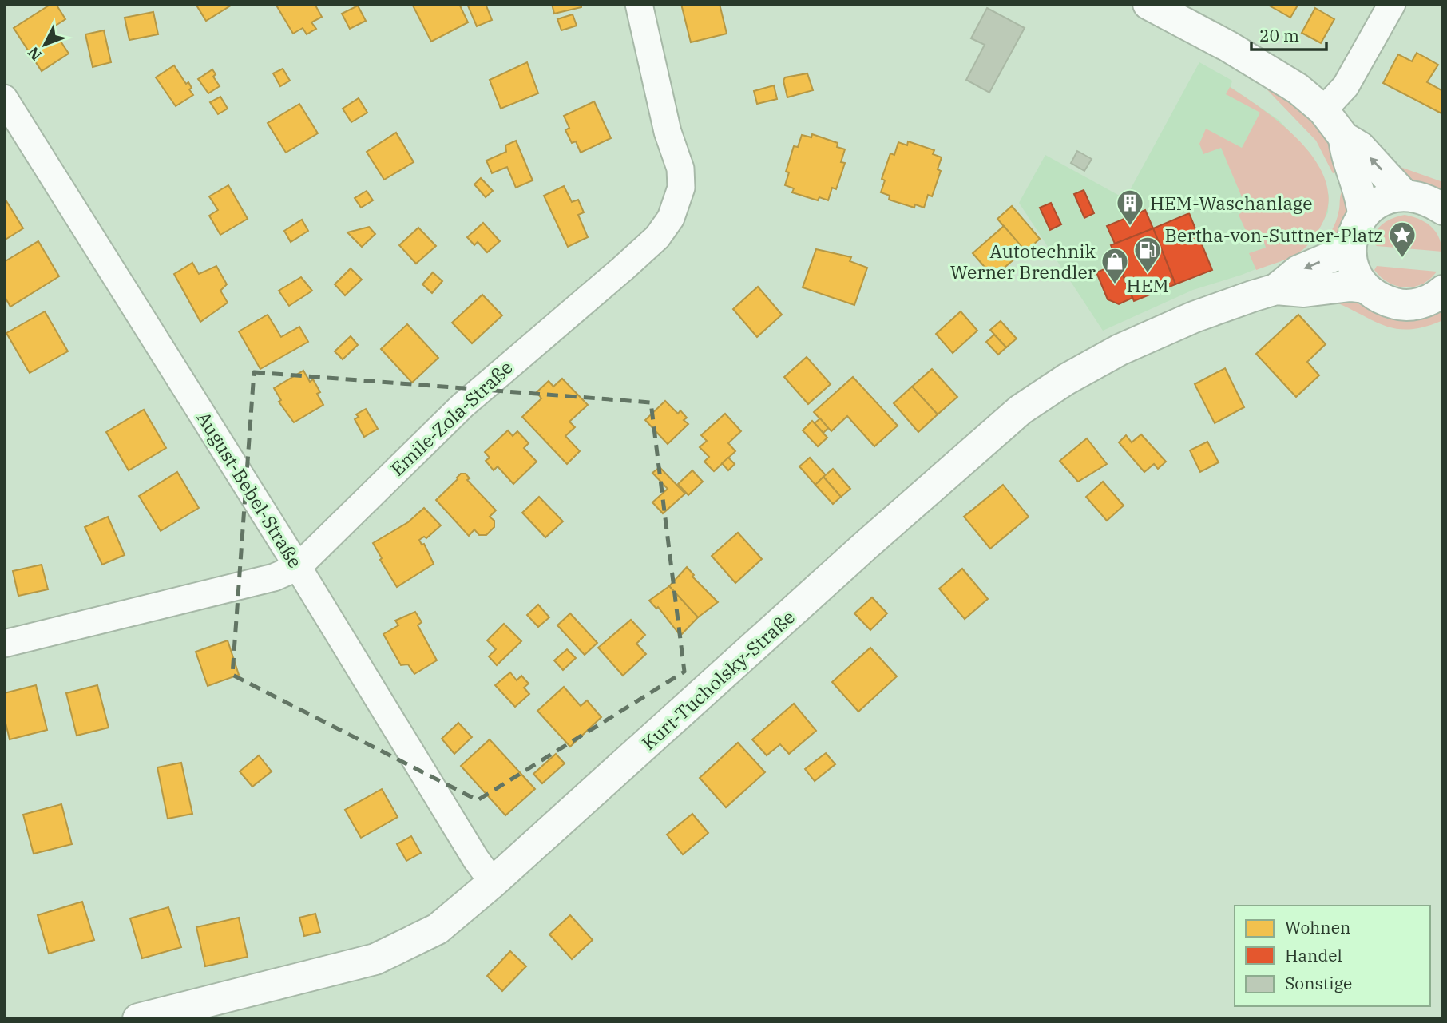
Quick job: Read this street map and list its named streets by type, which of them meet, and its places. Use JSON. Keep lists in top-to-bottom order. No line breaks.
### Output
{"streets":{"main road":["Kurt-Tucholsky-Straße"],"street":["Emile-Zola-Straße","August-Bebel-Straße"]},"crossings":[["Emile-Zola-Straße","August-Bebel-Straße"],["August-Bebel-Straße","Kurt-Tucholsky-Straße"]],"places":{"building":["HEM-Waschanlage"],"place":["Bertha-von-Suttner-Platz"],"fuel station":["HEM"],"shop":["Autotechnik Werner Brendler"]},"legend":["Wohnen","Handel","Sonstige"],"scale_bar":"20 m","north":"bottom left"}
